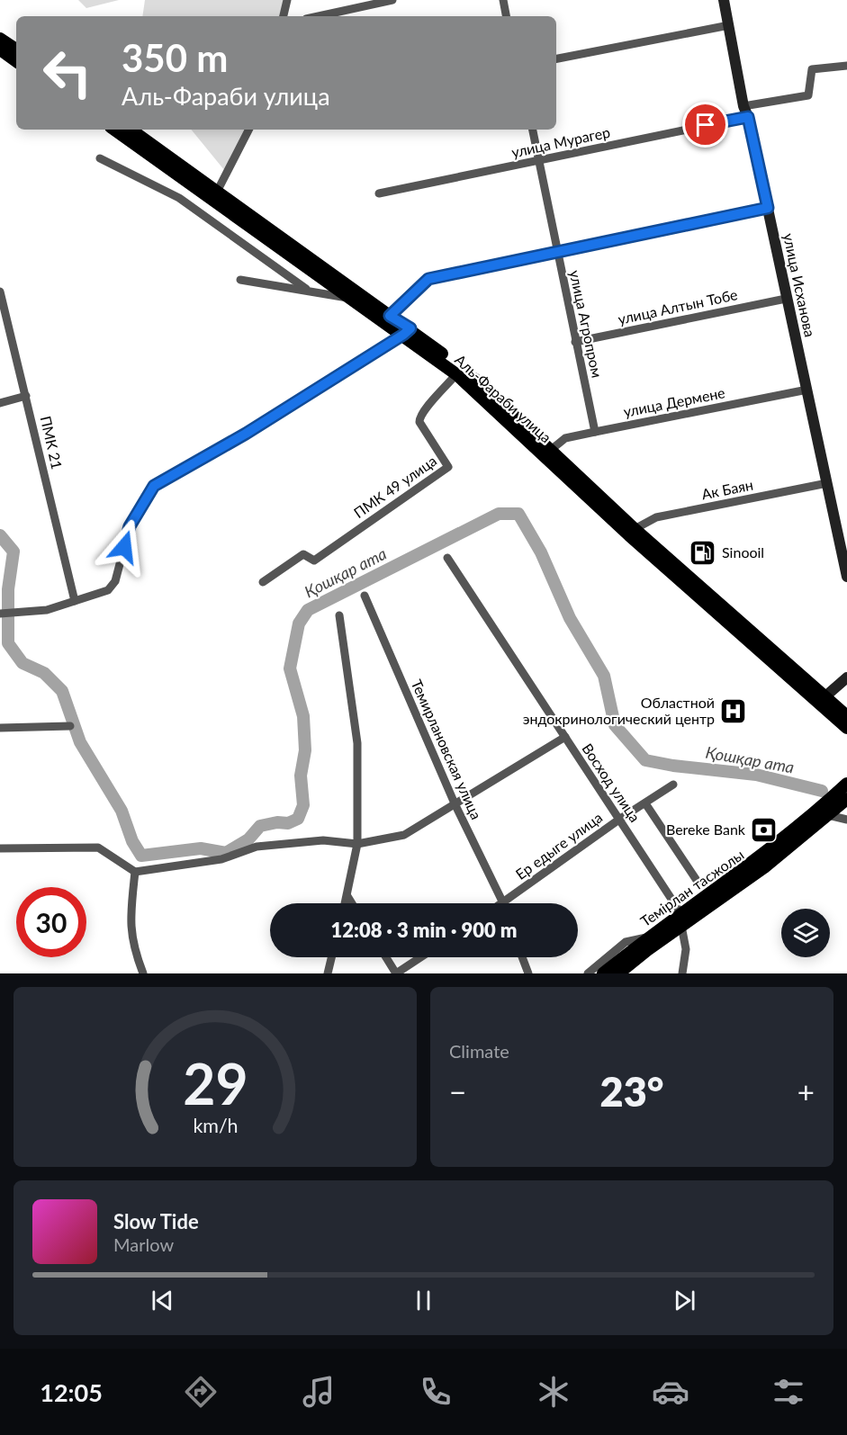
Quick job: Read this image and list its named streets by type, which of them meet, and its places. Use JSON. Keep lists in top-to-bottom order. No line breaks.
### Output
{"streets":{"main road":["улица Исханова","Аль-Фараби улица","Темірлан тасжолы"],"street":["улица Мурагер","улица Алтын Тобе","улица Агропром","улица Дермене","ПМК 21","ПМК 49 улица","Ак Баян","Темирлановская улица","Восход улица","Ер едыге улица"]},"crossings":[["улица Мурагер","улица Исханова"],["улица Мурагер","улица Агропром"],["улица Исханова","улица Алтын Тобе"],["улица Исханова","улица Дермене"],["улица Исханова","Ак Баян"],["улица Алтын Тобе","улица Агропром"],["улица Агропром","улица Дермене"],["Аль-Фараби улица","улица Дермене"],["Аль-Фараби улица","ПМК 49 улица"],["Аль-Фараби улица","Ак Баян"],["Темирлановская улица","Ер едыге улица"],["Восход улица","Ер едыге улица"],["Восход улица","Темірлан тасжолы"]],"water":["Қошқар ата"],"places":{"fuel station":["Sinooil"],"hospital":["Областной эндокринологический центр"],"bank":["Bereke Bank"]},"page":{"turn":["350 m","Аль-Фараби улица"],"limit":"30","trip":"12:08 · 3 min · 900 m","tile":"Climate","heat":["−","23°","+"],"song":["Slow Tide","Marlow"],"tabs":"12:05","gauge":["29","km/h"]}}
